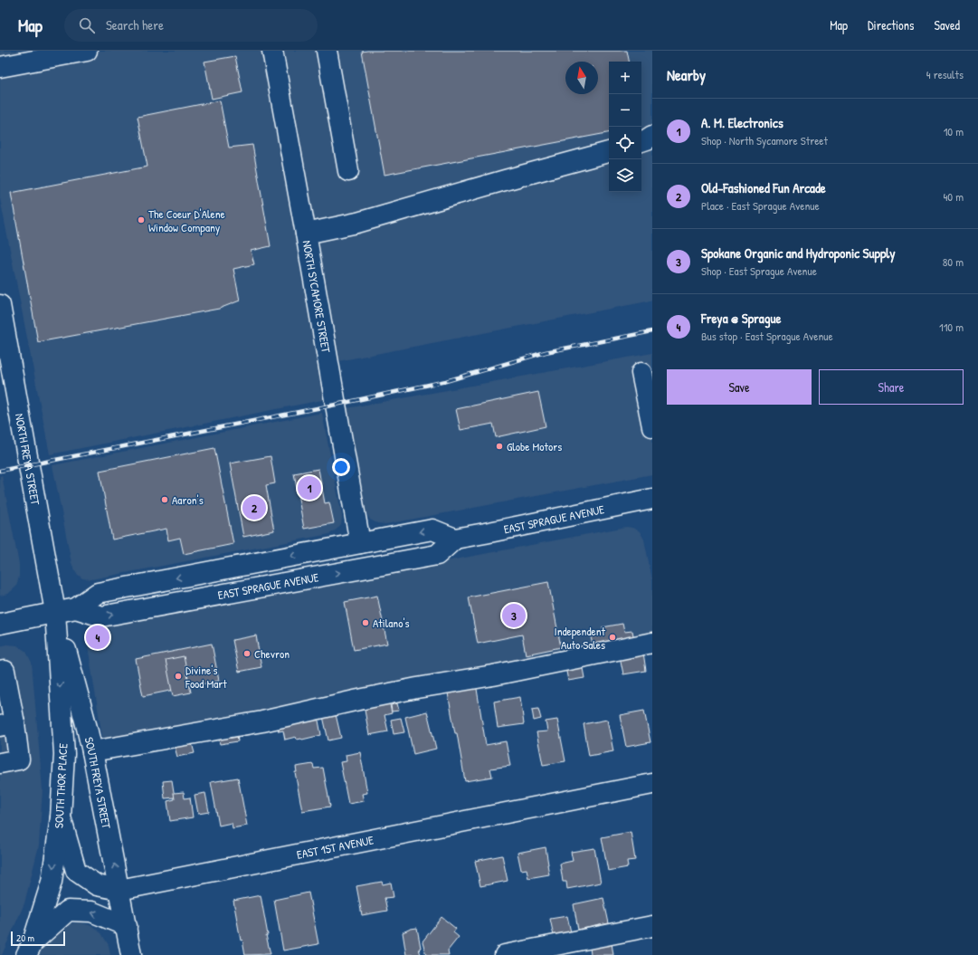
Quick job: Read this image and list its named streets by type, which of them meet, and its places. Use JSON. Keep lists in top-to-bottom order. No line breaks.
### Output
{"streets":{"main road":["NORTH SYCAMORE STREET","NORTH FREYA STREET","EAST SPRAGUE AVENUE","SOUTH FREYA STREET","SOUTH THOR PLACE","EAST 1ST AVENUE"]},"crossings":[["NORTH SYCAMORE STREET","EAST SPRAGUE AVENUE"],["NORTH FREYA STREET","EAST SPRAGUE AVENUE"],["NORTH FREYA STREET","SOUTH FREYA STREET"],["NORTH FREYA STREET","SOUTH THOR PLACE"],["EAST SPRAGUE AVENUE","SOUTH FREYA STREET"],["EAST SPRAGUE AVENUE","SOUTH THOR PLACE"],["SOUTH FREYA STREET","SOUTH THOR PLACE"],["SOUTH FREYA STREET","EAST 1ST AVENUE"],["SOUTH THOR PLACE","EAST 1ST AVENUE"]],"one_way":["SOUTH FREYA STREET","SOUTH THOR PLACE"],"places":["The Coeur D'Alene Window Company","Globe Motors","Aaron's","Atilano's","Independent Auto Sales","Chevron","Divine's Food Mart"],"scale_bar":"20 m","north":"top","page":{"header":"Map","search":"Search here","nav":["Map","Directions","Saved"],"heading":["Nearby","4 results"],"map_buttons":["+","−"],"list":[{"mark":"1","name":"A. M. Electronics","note":"Shop · North Sycamore Street","value":"10 m"},{"mark":"2","name":"Old-Fashioned Fun Arcade","note":"Place · East Sprague Avenue","value":"40 m"},{"mark":"3","name":"Spokane Organic and Hydroponic Supply","note":"Shop · East Sprague Avenue","value":"80 m"},{"mark":"4","name":"Freya @ Sprague","note":"Bus stop · East Sprague Avenue","value":"110 m"}],"buttons":["Save","Share"],"pins":["1","2","3","4"],"scale":"20 m"}}
